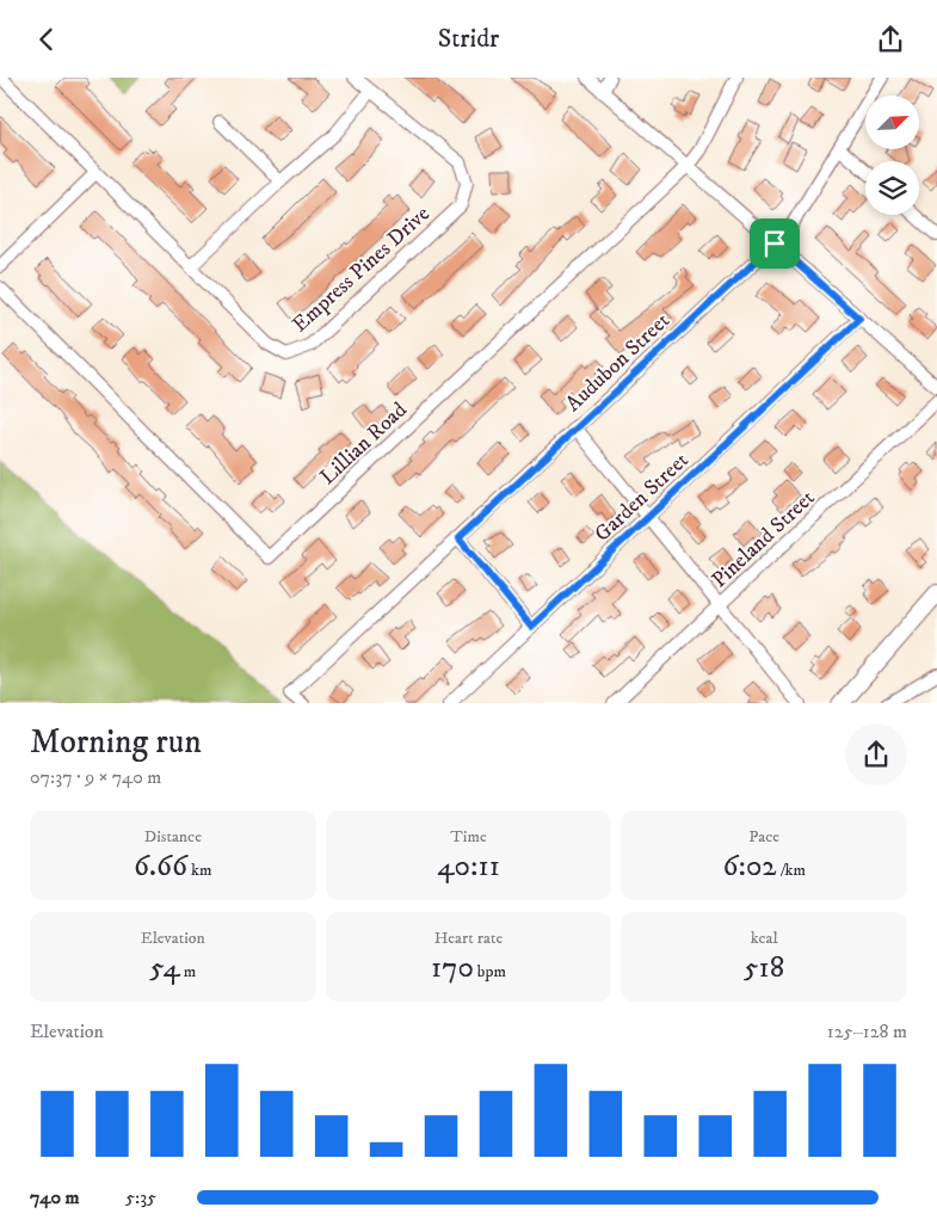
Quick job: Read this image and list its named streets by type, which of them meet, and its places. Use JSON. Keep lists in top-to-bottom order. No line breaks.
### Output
{"streets":{"street":["Empress Pines Drive","Audubon Street","Lillian Road","Garden Street","Pineland Street"]},"north":"top right","page":{"header":"Stridr","heading":["Morning run","07:37 · 9 × 740 m"],"stats":[["Distance","6.66 km"],["Time","40:11"],["Pace","6:02 /km"],["Elevation","54 m"],["Heart rate","170 bpm"],["kcal","518"]],"chart":["Elevation","125–128 m"],"list":[{"name":"740 m","note":"5:35"}]}}
